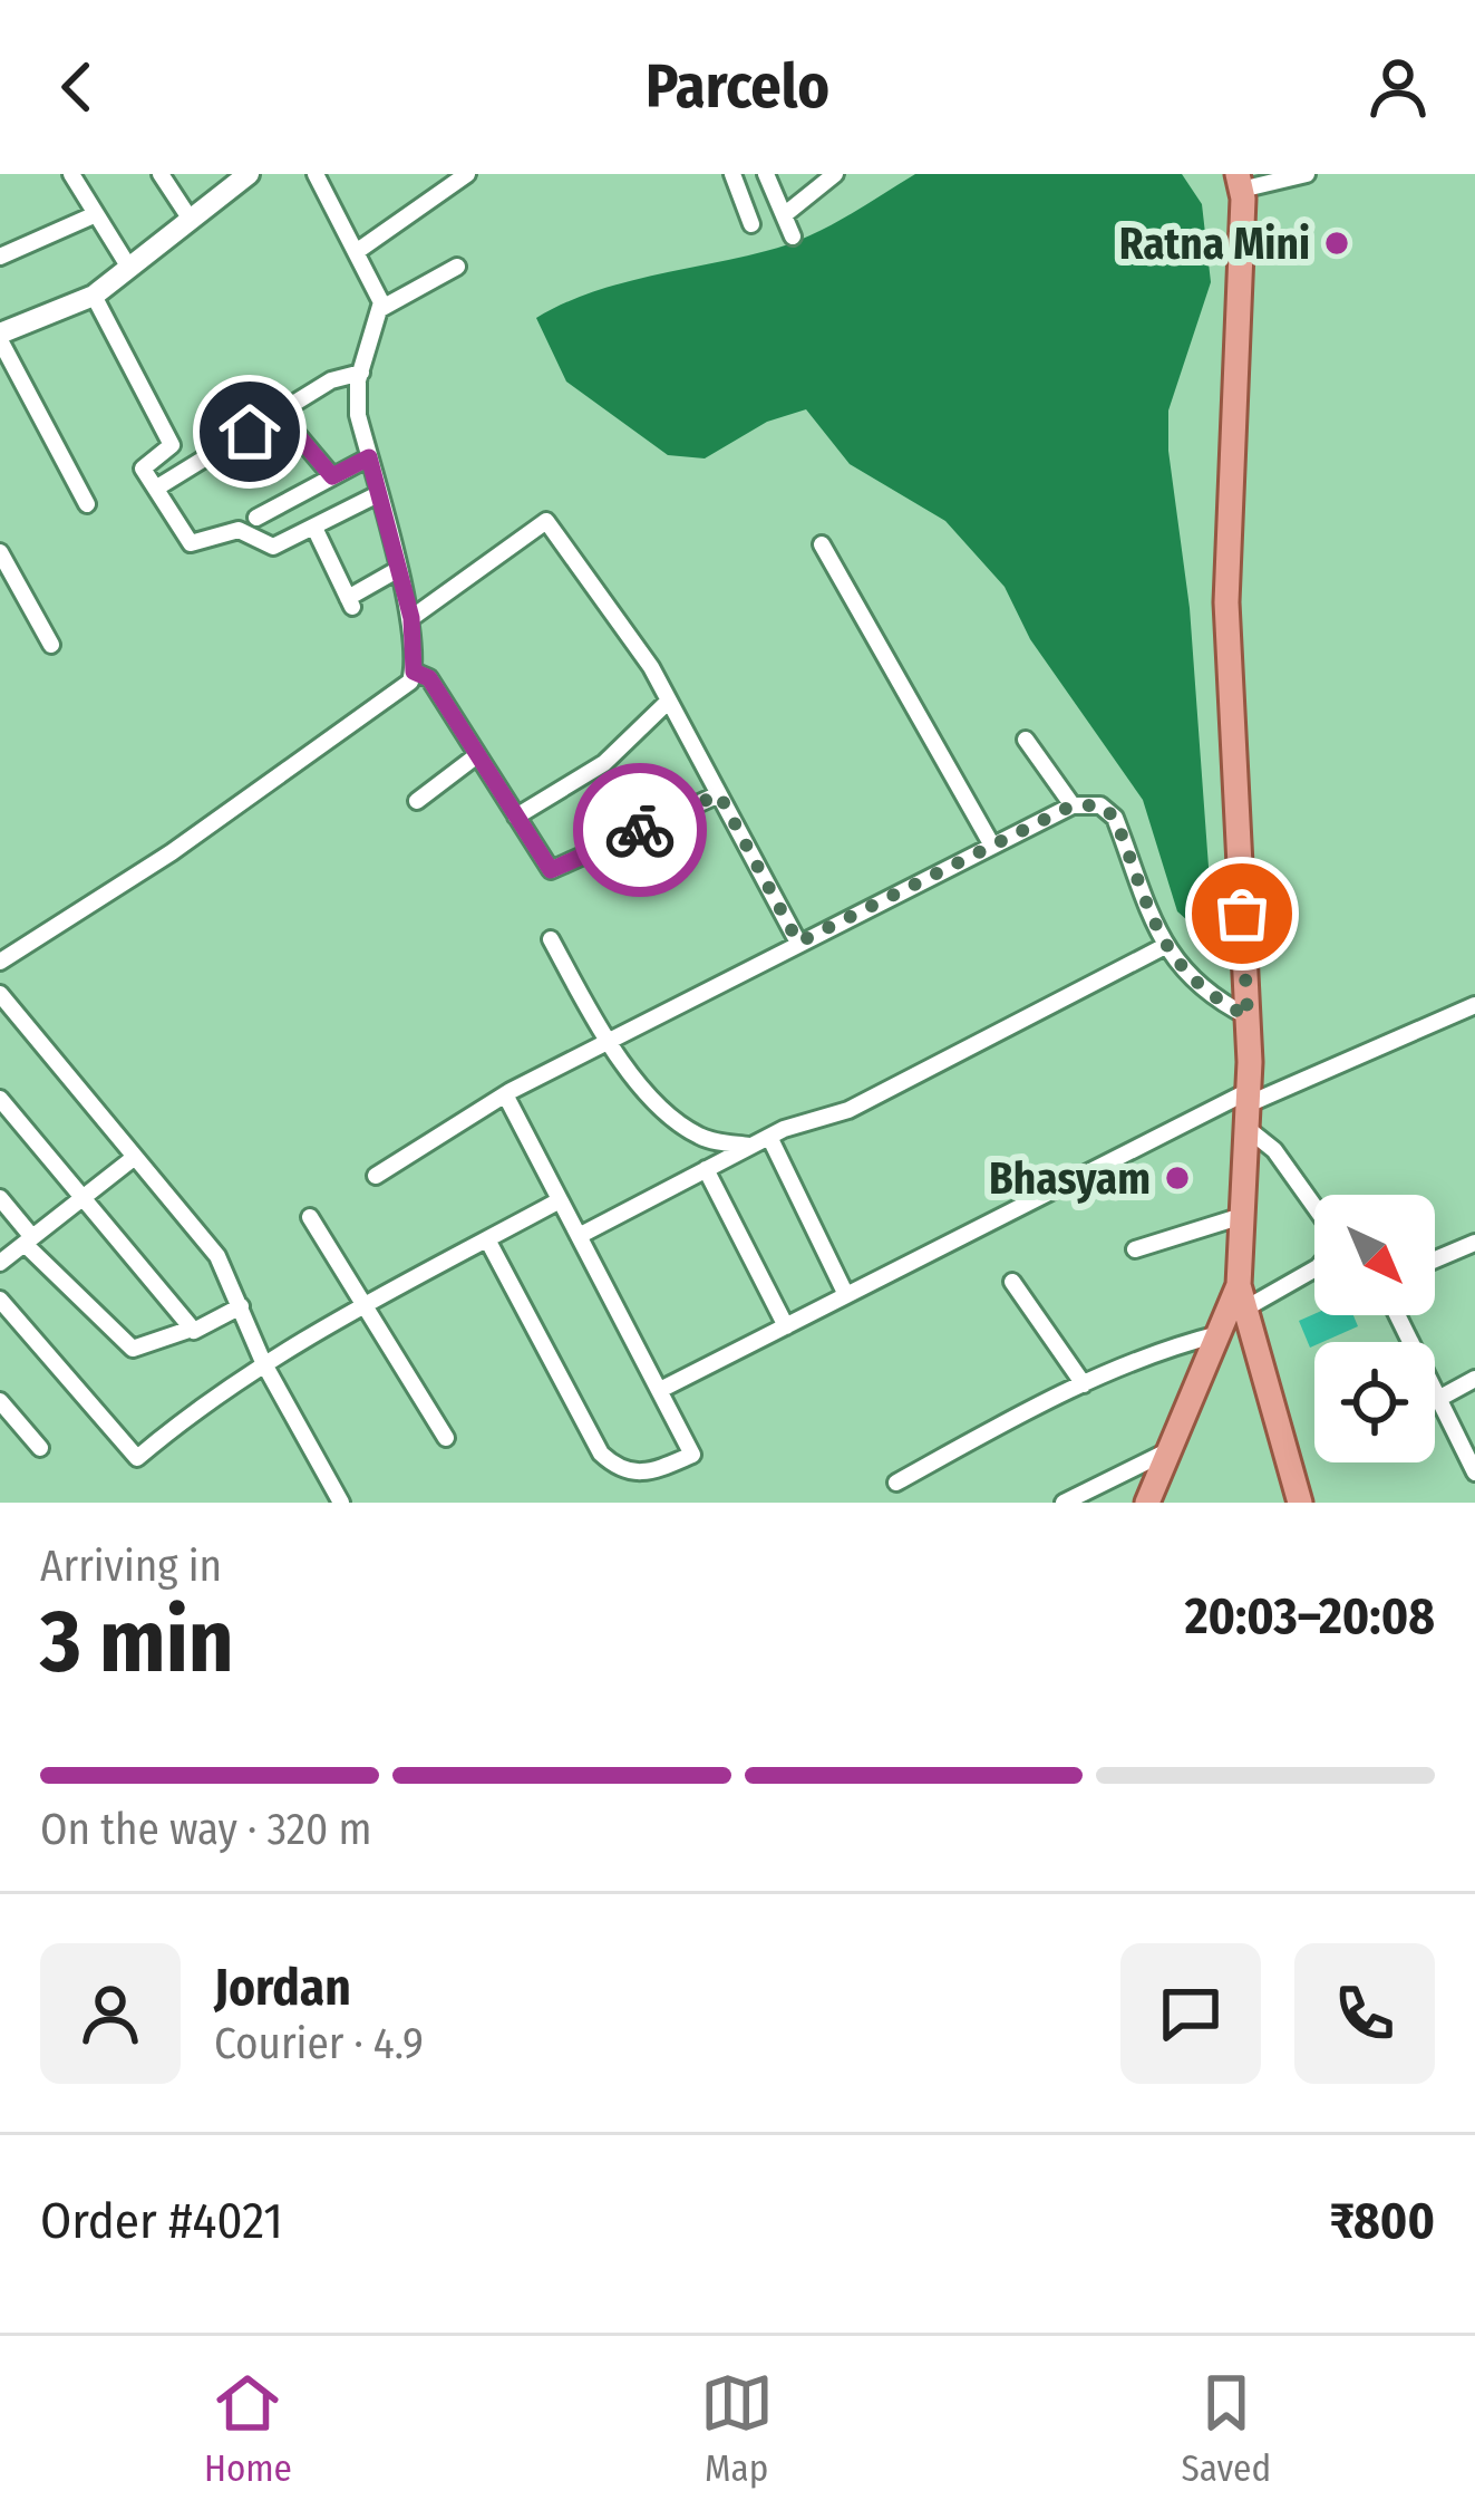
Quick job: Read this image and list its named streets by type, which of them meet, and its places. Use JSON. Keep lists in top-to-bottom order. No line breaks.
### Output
{"places":["Ratna Mini","Bhasyam"],"north":"bottom right","page":{"header":"Parcelo","heading":["3 min","Arriving in","20:03–20:08"],"panel":["Jordan","Courier · 4.9","Order #4021","₹800"],"bar":"On the way · 320 m","tabs":["Home","Map","Saved"]}}
